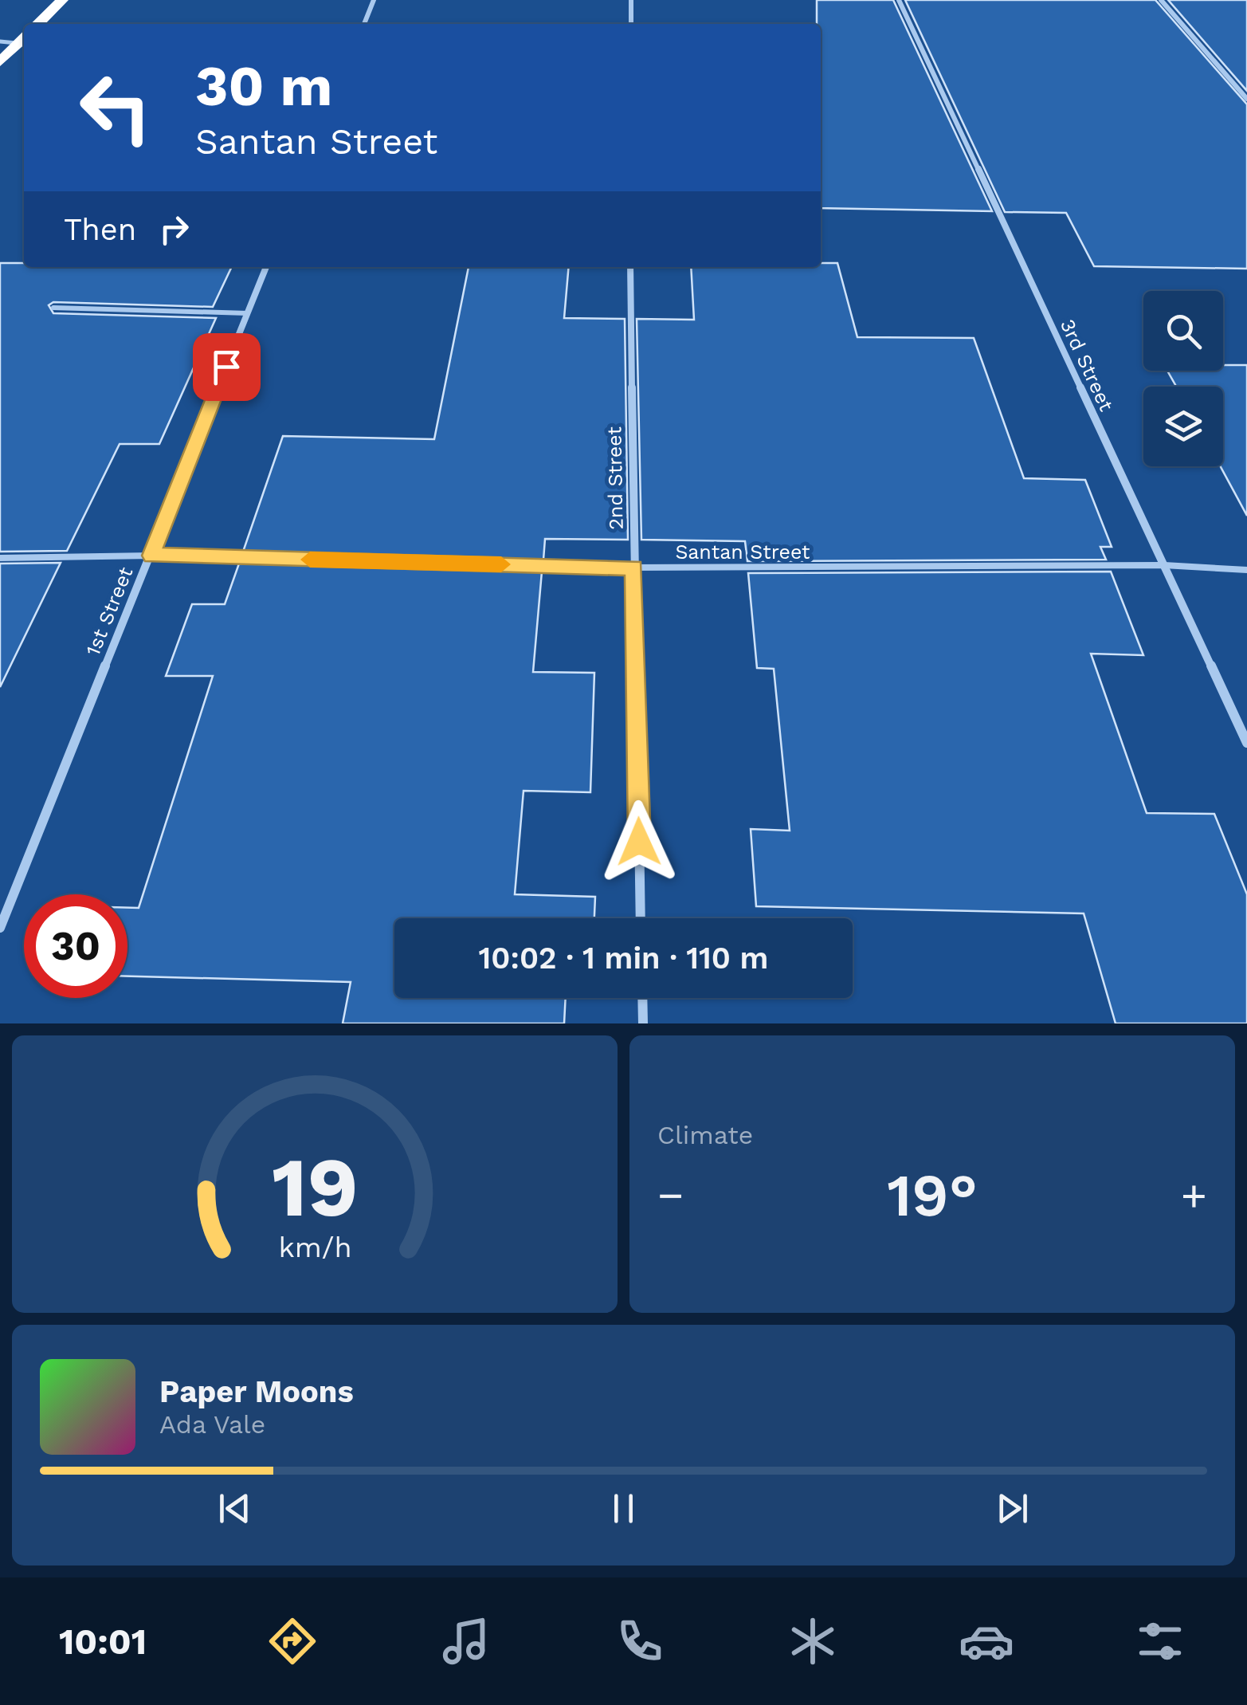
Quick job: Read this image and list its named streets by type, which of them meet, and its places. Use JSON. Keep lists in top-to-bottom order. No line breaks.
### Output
{"streets":{"street":["3rd Street","2nd Street","1st Street"],"lane":["Santan Street"]},"crossings":[["3rd Street","Santan Street"],["2nd Street","Santan Street"],["Santan Street","1st Street"]],"page":{"turn":["30 m","Santan Street"],"then":"Then","limit":"30","trip":"10:02 · 1 min · 110 m","tile":"Climate","heat":["−","19°","+"],"song":["Paper Moons","Ada Vale"],"tabs":"10:01","gauge":["19","km/h"]}}
